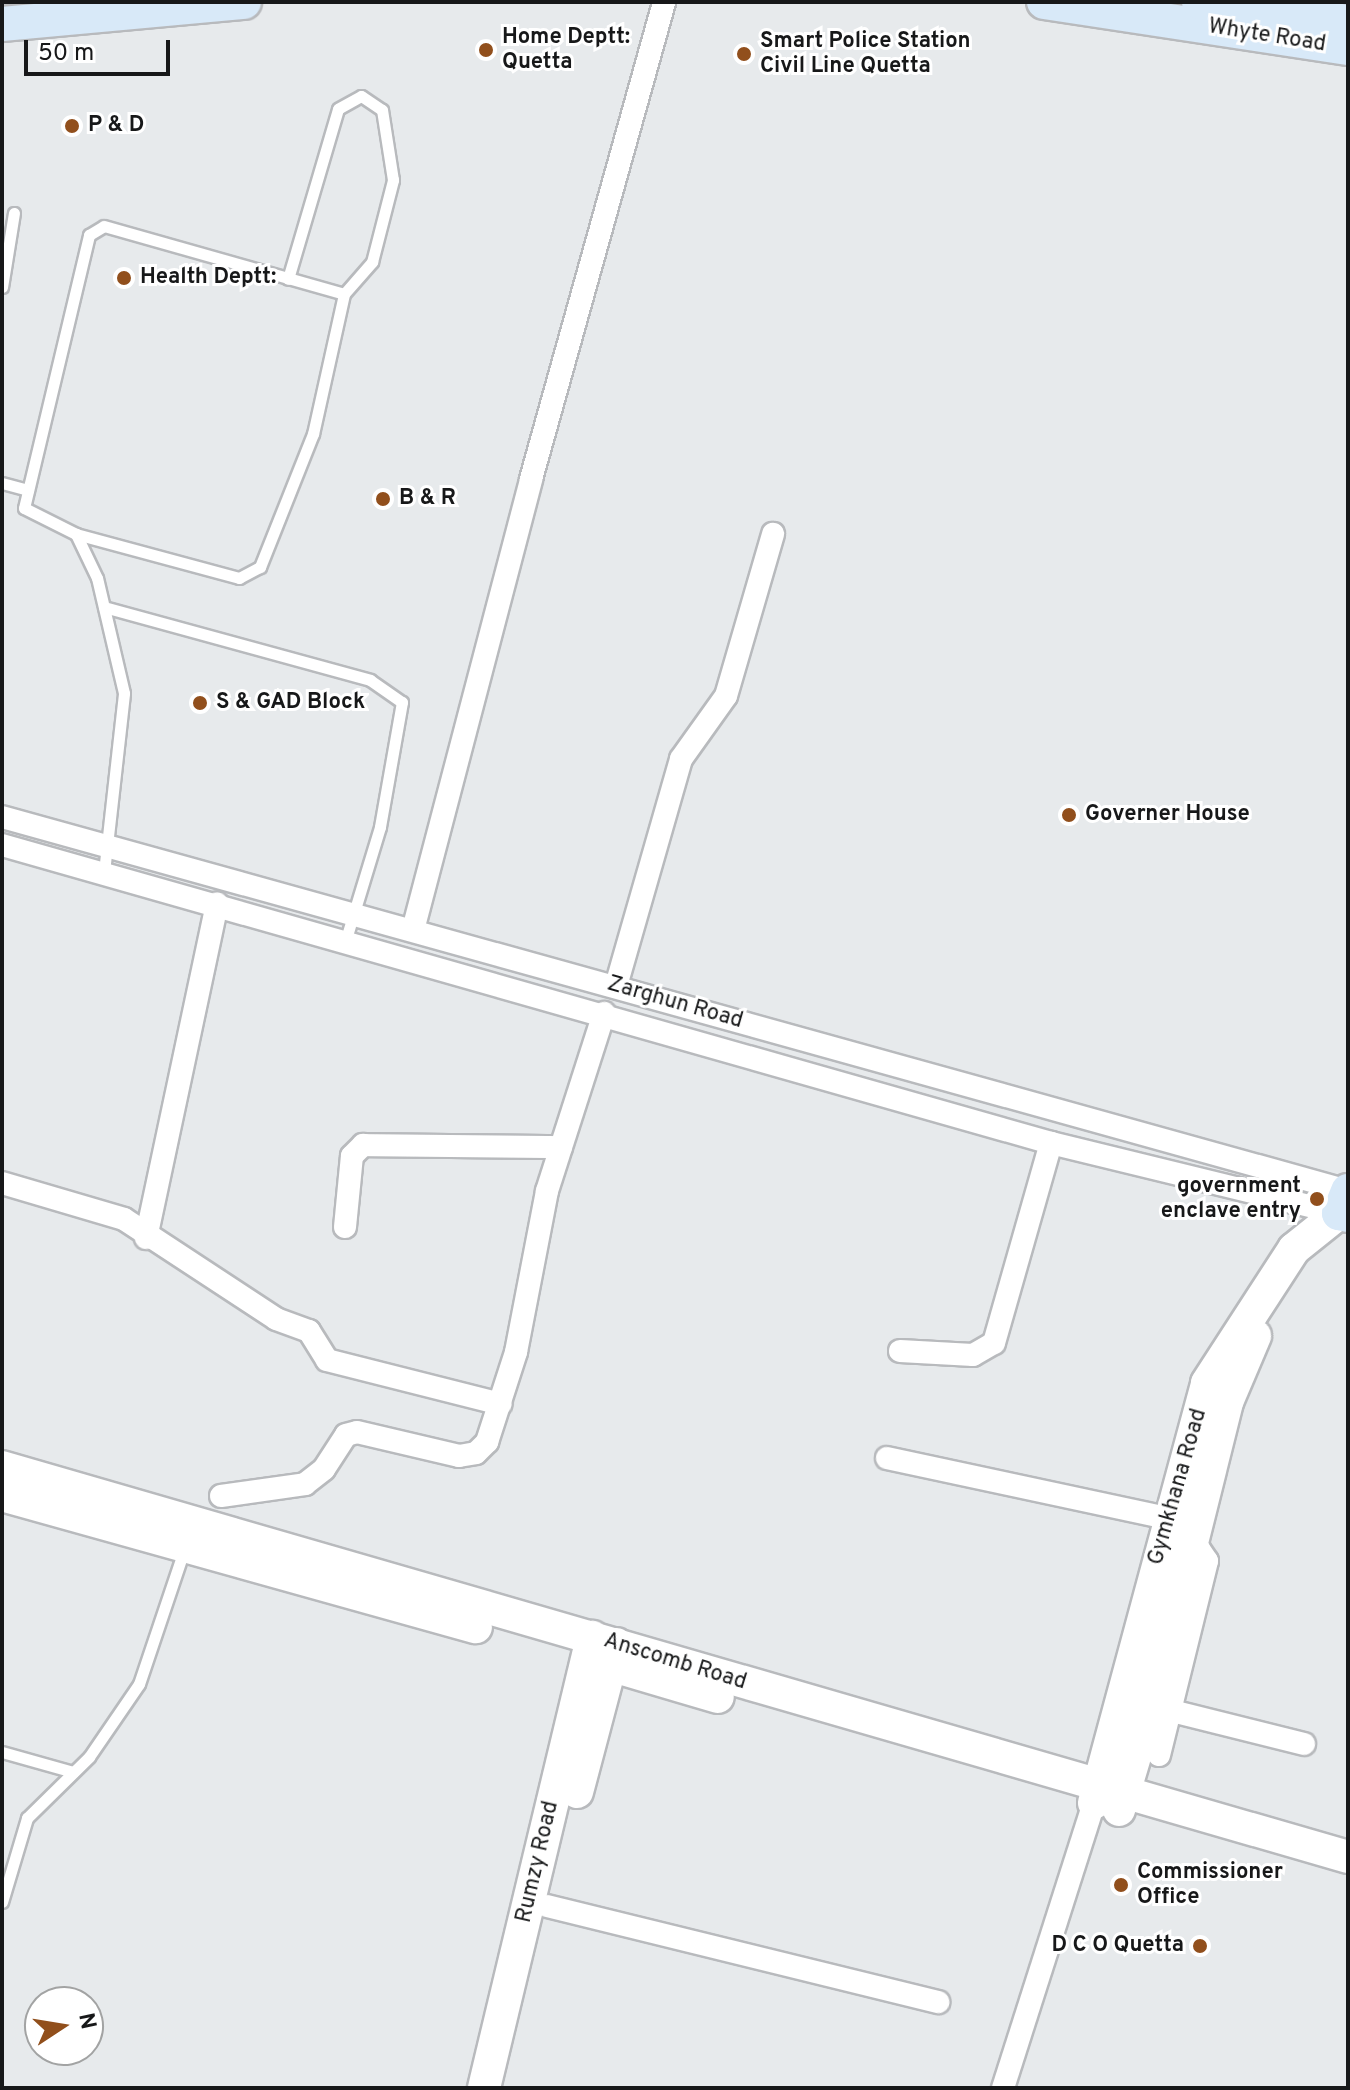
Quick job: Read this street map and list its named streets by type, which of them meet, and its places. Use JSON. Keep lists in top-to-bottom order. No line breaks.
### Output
{"streets":{"main road":["Whyte Road"],"street":["Zarghun Road","Gymkhana Road","Anscomb Road","Rumzy Road"]},"crossings":[["Zarghun Road","Gymkhana Road"],["Gymkhana Road","Anscomb Road"],["Anscomb Road","Rumzy Road"]],"places":["Home Deptt: Quetta","Smart Police Station Civil Line Quetta","P & D","Health Deptt:","B & R","S & GAD Block","Governer House","government enclave entry","Commissioner Office","D C O Quetta"],"scale_bar":"50 m","north":"right"}
